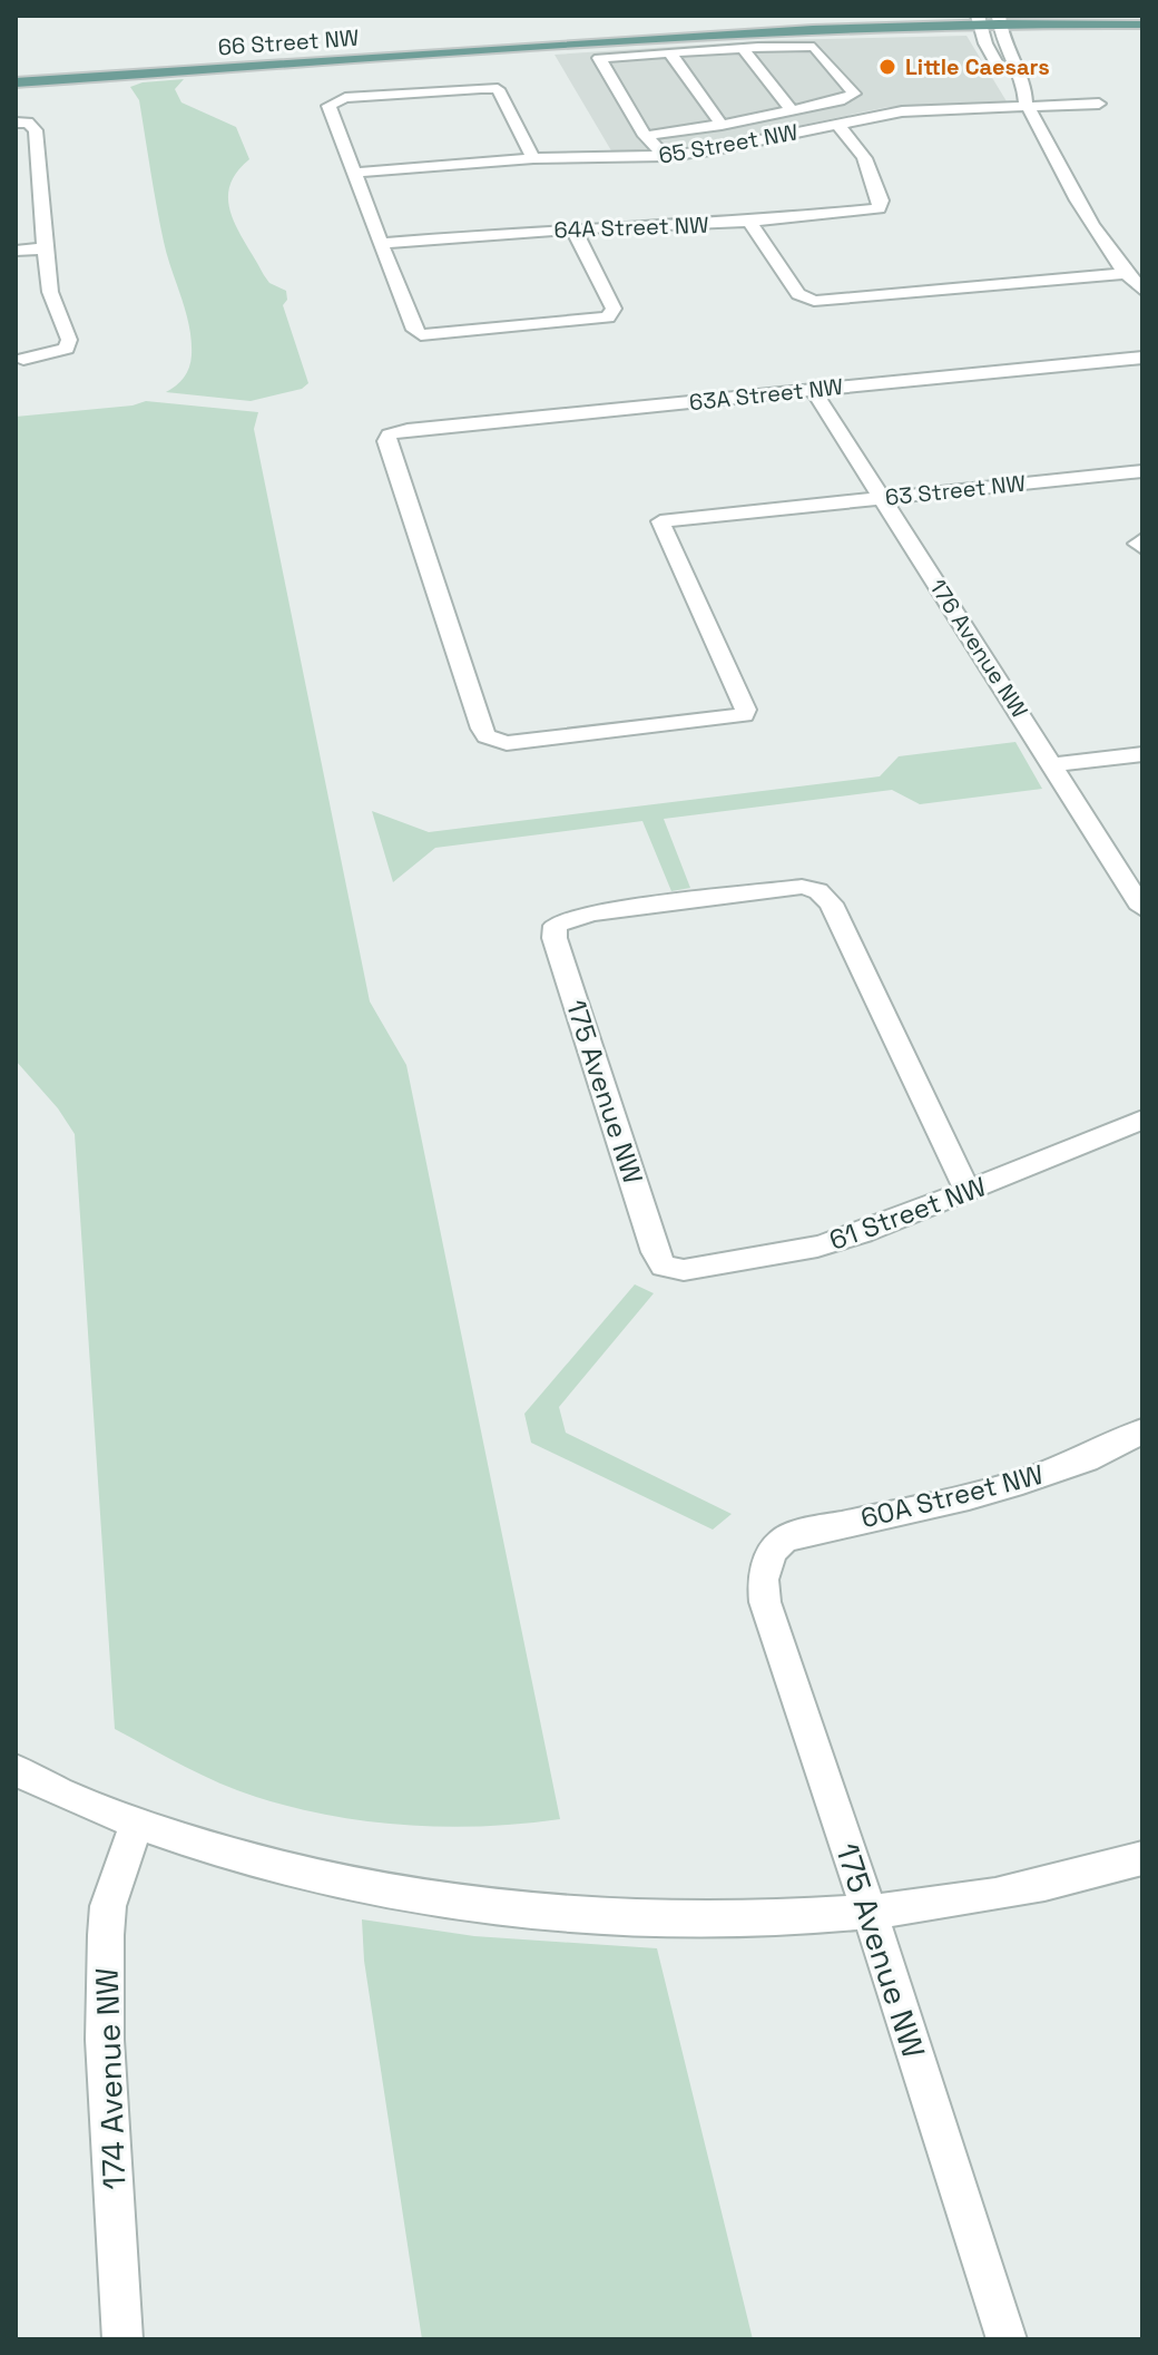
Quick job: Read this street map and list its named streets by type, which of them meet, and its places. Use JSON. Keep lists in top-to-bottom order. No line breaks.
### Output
{"streets":{"main road":["66 Street NW"],"street":["65 Street NW","64A Street NW","63A Street NW","63 Street NW","176 Avenue NW","175 Avenue NW","61 Street NW","60A Street NW","174 Avenue NW"]},"crossings":[["65 Street NW","64A Street NW"],["63A Street NW","63 Street NW"],["63A Street NW","176 Avenue NW"],["63 Street NW","176 Avenue NW"],["175 Avenue NW","61 Street NW"],["175 Avenue NW","60A Street NW"]],"places":["Little Caesars"]}
